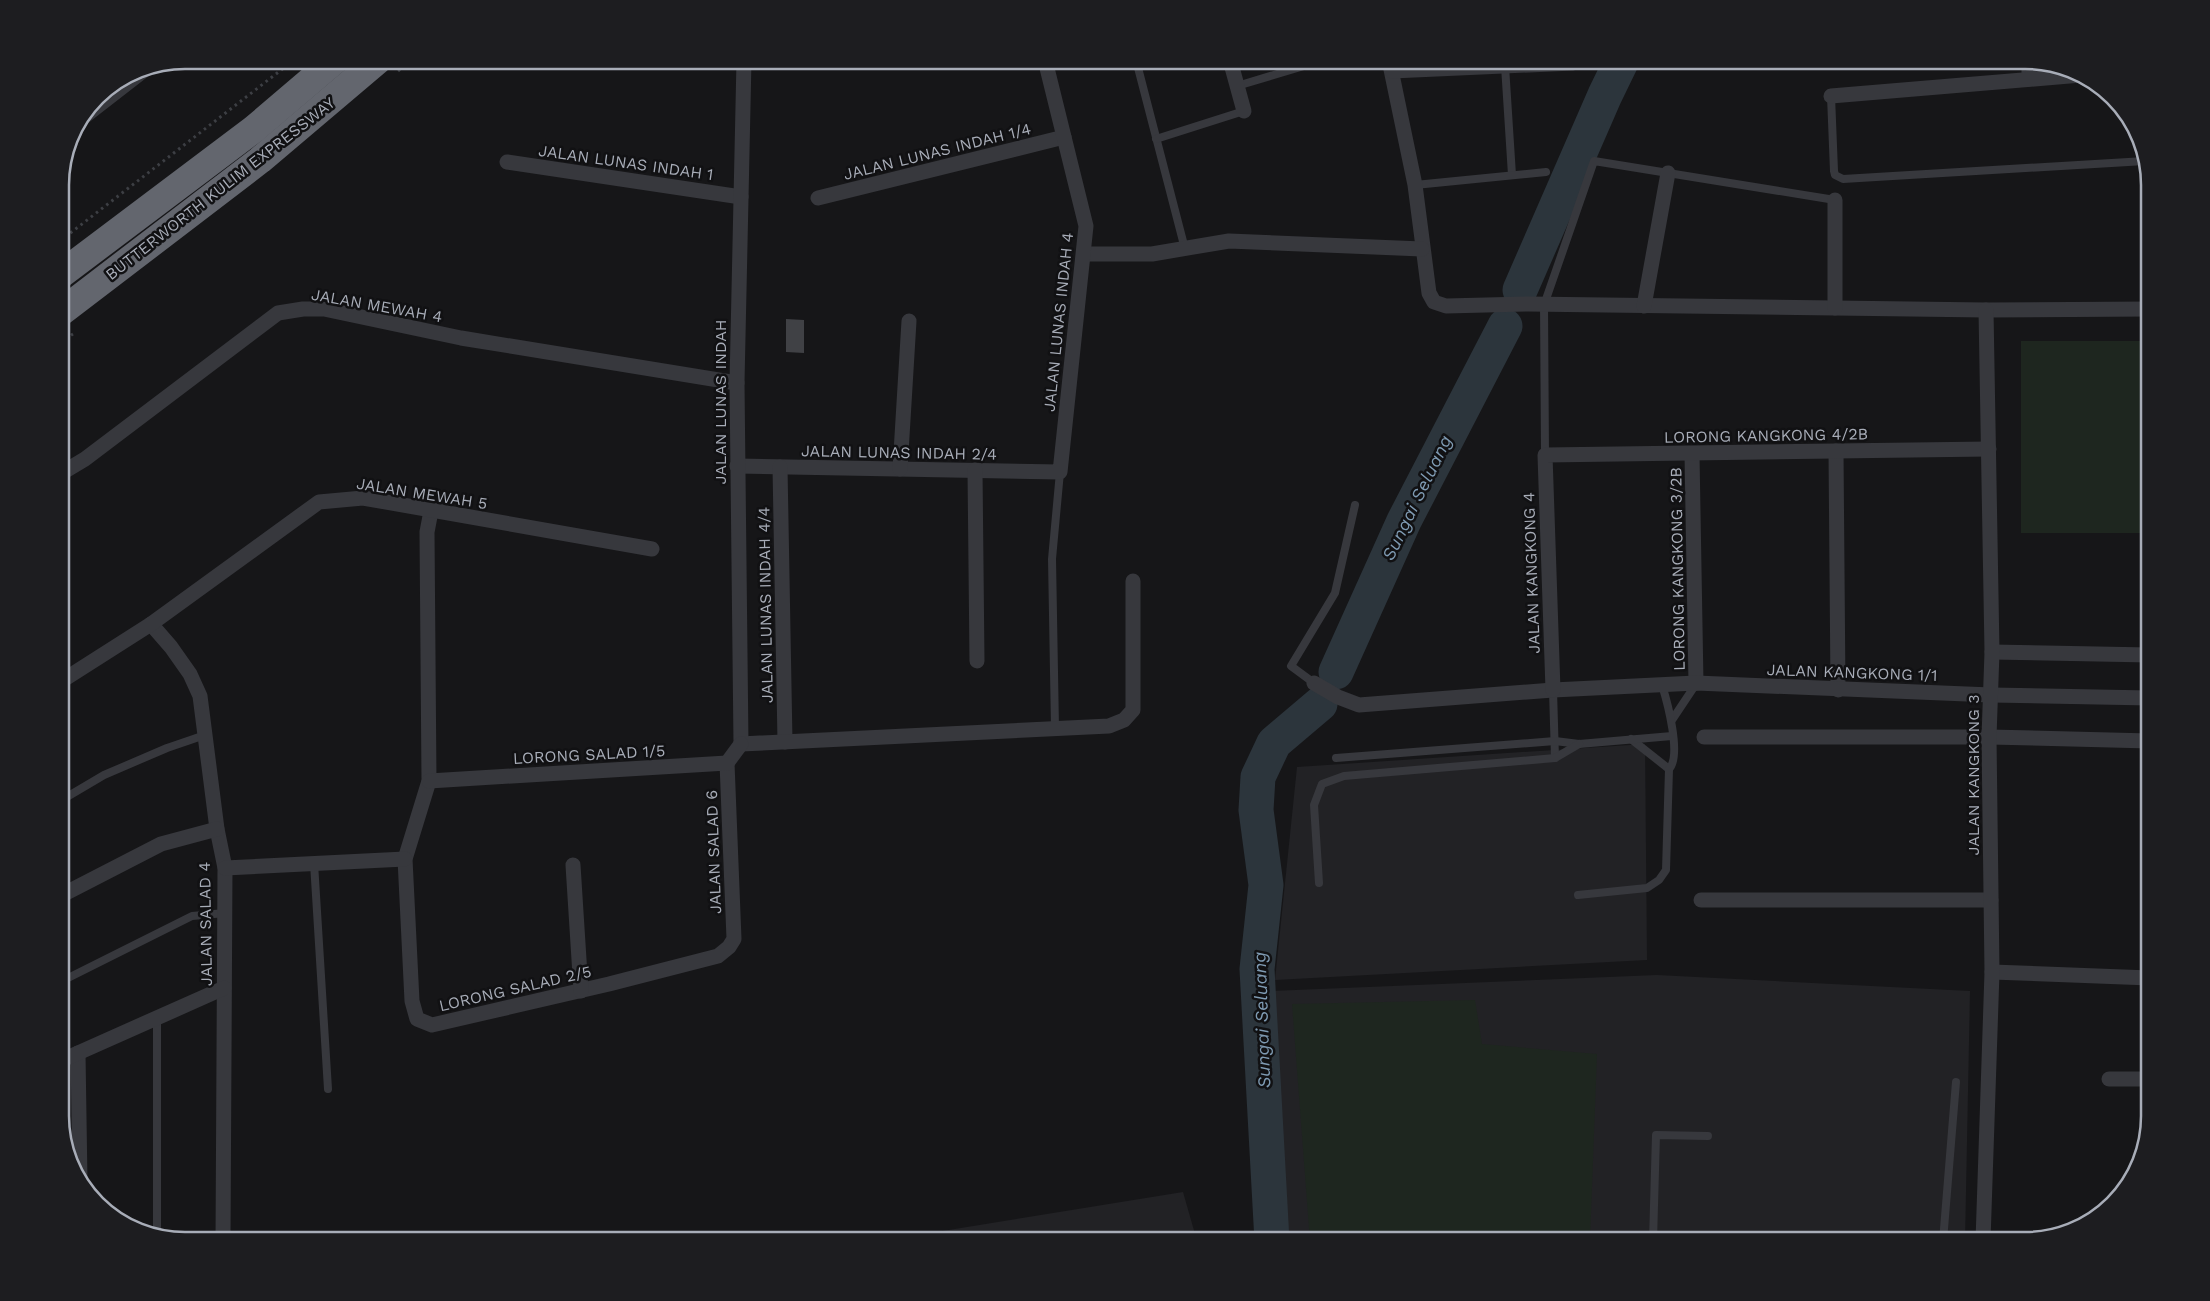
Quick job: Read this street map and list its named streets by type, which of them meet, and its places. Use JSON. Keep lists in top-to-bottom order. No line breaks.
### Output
{"streets":{"highway":["BUTTERWORTH KULIM EXPRESSWAY"],"street":["JALAN LUNAS INDAH 1/4","JALAN LUNAS INDAH 1","JALAN MEWAH 4","JALAN LUNAS INDAH 4","JALAN LUNAS INDAH","LORONG KANGKONG 4/2B","JALAN LUNAS INDAH 2/4","JALAN MEWAH 5","LORONG KANGKONG 3/2B","JALAN KANGKONG 4","JALAN LUNAS INDAH 4/4","JALAN KANGKONG 1/1","LORONG SALAD 1/5","JALAN KANGKONG 3","JALAN SALAD 6","JALAN SALAD 4","LORONG SALAD 2/5"]},"crossings":[["JALAN LUNAS INDAH 1/4","JALAN LUNAS INDAH 4"],["JALAN LUNAS INDAH 1","JALAN LUNAS INDAH"],["JALAN MEWAH 4","JALAN LUNAS INDAH"],["JALAN LUNAS INDAH 4","JALAN LUNAS INDAH 2/4"],["JALAN LUNAS INDAH","JALAN LUNAS INDAH 2/4"],["LORONG KANGKONG 4/2B","LORONG KANGKONG 3/2B"],["LORONG KANGKONG 4/2B","JALAN KANGKONG 4"],["LORONG KANGKONG 4/2B","JALAN KANGKONG 3"],["JALAN LUNAS INDAH 2/4","JALAN LUNAS INDAH 4/4"],["JALAN MEWAH 5","JALAN SALAD 4"],["JALAN MEWAH 5","LORONG SALAD 2/5"],["LORONG KANGKONG 3/2B","JALAN KANGKONG 1/1"],["JALAN KANGKONG 4","JALAN KANGKONG 1/1"],["JALAN KANGKONG 1/1","JALAN KANGKONG 3"],["LORONG SALAD 1/5","JALAN SALAD 6"],["LORONG SALAD 1/5","LORONG SALAD 2/5"],["JALAN SALAD 6","LORONG SALAD 2/5"]],"water":["Sungai Seluang"]}
